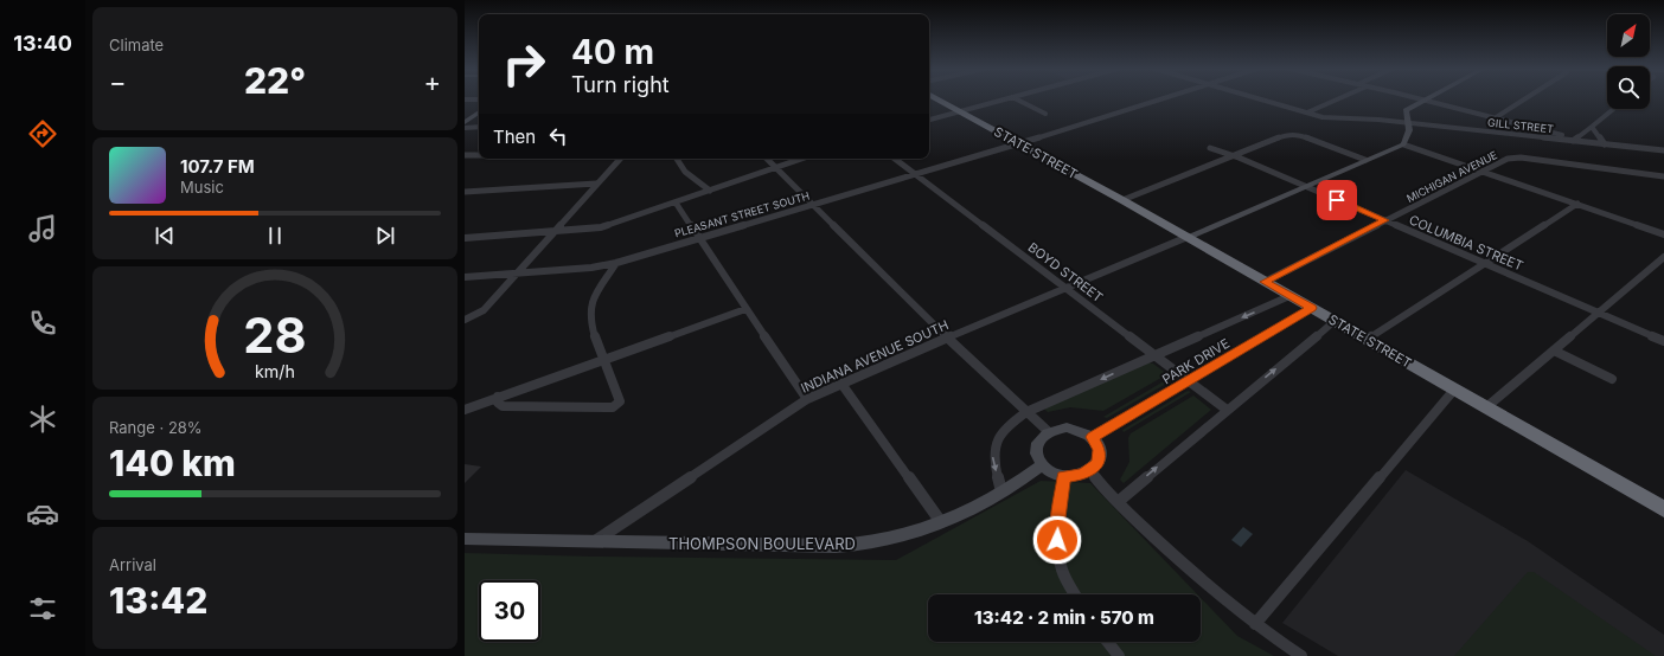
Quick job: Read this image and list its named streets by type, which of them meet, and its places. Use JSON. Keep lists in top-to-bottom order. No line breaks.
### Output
{"streets":{"highway":["STATE STREET"],"street":["GILL STREET","MICHIGAN AVENUE","PLEASANT STREET SOUTH","COLUMBIA STREET","BOYD STREET","INDIANA AVENUE SOUTH","PARK DRIVE","THOMPSON BOULEVARD"]},"crossings":[["STATE STREET","MICHIGAN AVENUE"],["STATE STREET","PLEASANT STREET SOUTH"],["STATE STREET","INDIANA AVENUE SOUTH"],["STATE STREET","PARK DRIVE"],["MICHIGAN AVENUE","COLUMBIA STREET"],["PLEASANT STREET SOUTH","BOYD STREET"],["BOYD STREET","INDIANA AVENUE SOUTH"],["BOYD STREET","PARK DRIVE"],["INDIANA AVENUE SOUTH","THOMPSON BOULEVARD"],["PARK DRIVE","THOMPSON BOULEVARD"]],"north":"top right","page":{"tabs":"13:40","tile":["Climate",["Range · 28%","140 km"],["Arrival","13:42"]],"turn":["40 m","Turn right"],"heat":["−","22°","+"],"then":"Then","song":["107.7 FM","Music"],"limit":"30","trip":"13:42 · 2 min · 570 m","gauge":["28","km/h"]}}
